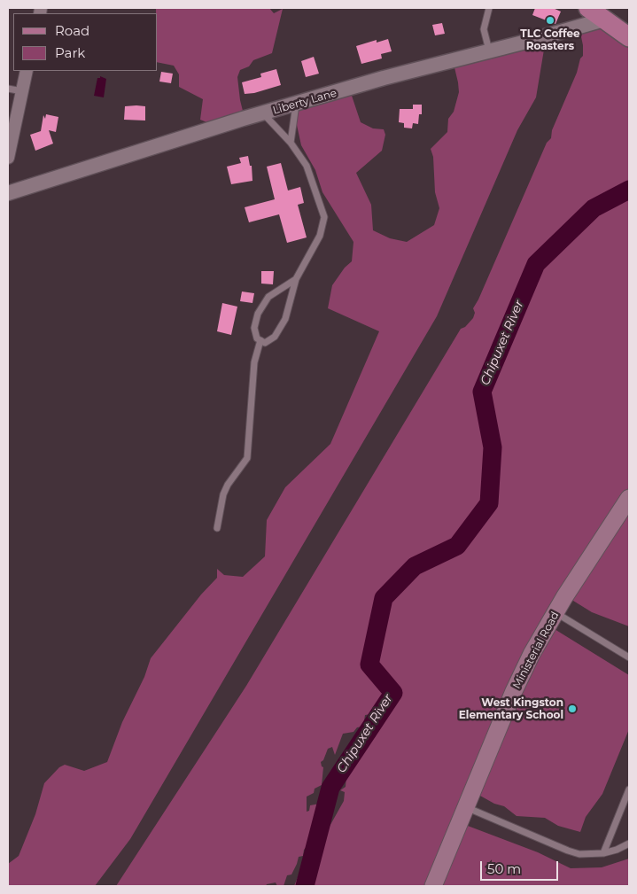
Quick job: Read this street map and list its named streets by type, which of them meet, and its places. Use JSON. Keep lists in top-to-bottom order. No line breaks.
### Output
{"streets":{"main road":["Ministerial Road"],"street":["Liberty Lane"]},"water":["Chipuxet River"],"places":["TLC Coffee Roasters","West Kingston Elementary School"],"legend":["Road","Park"],"scale_bar":"50 m"}
